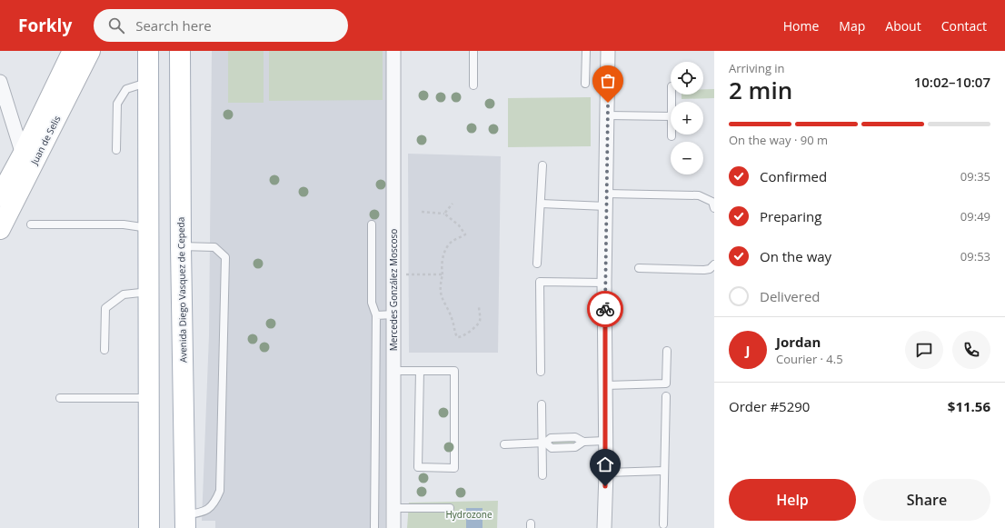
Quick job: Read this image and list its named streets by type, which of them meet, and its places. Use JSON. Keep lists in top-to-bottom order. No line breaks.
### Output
{"streets":{"main road":["Juan de Selis","Avenida Diego Vasquez de Cepeda"],"street":["Mercedes González Moscoso"]},"parks":["Hydrozone"],"page":{"header":"Forkly","search":"Search here","nav":["Home","Map","About","Contact"],"heading":["2 min","Arriving in","10:02–10:07"],"panel":["Jordan","Courier · 4.5","Order #5290","$11.56"],"map_buttons":["+","−"],"bar":"On the way · 90 m","list":[["Confirmed","09:35"],["Preparing","09:49"],["On the way","09:53"],"Delivered"],"round":"J","buttons":["Help","Share"]}}
